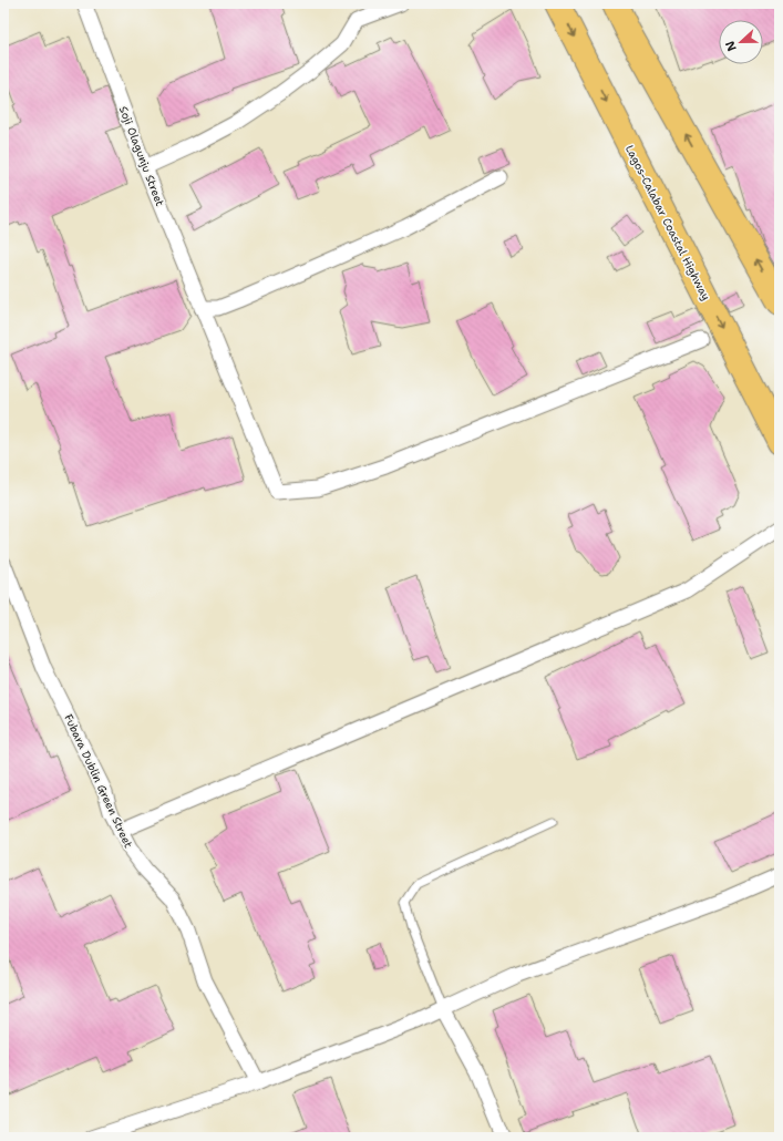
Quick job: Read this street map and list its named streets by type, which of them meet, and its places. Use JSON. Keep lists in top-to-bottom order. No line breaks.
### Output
{"streets":{"highway":["Lagos-Calabar Coastal Highway"],"street":["Soji Olagunju Street","Fubara Dublin Green Street"]},"north":"left"}
